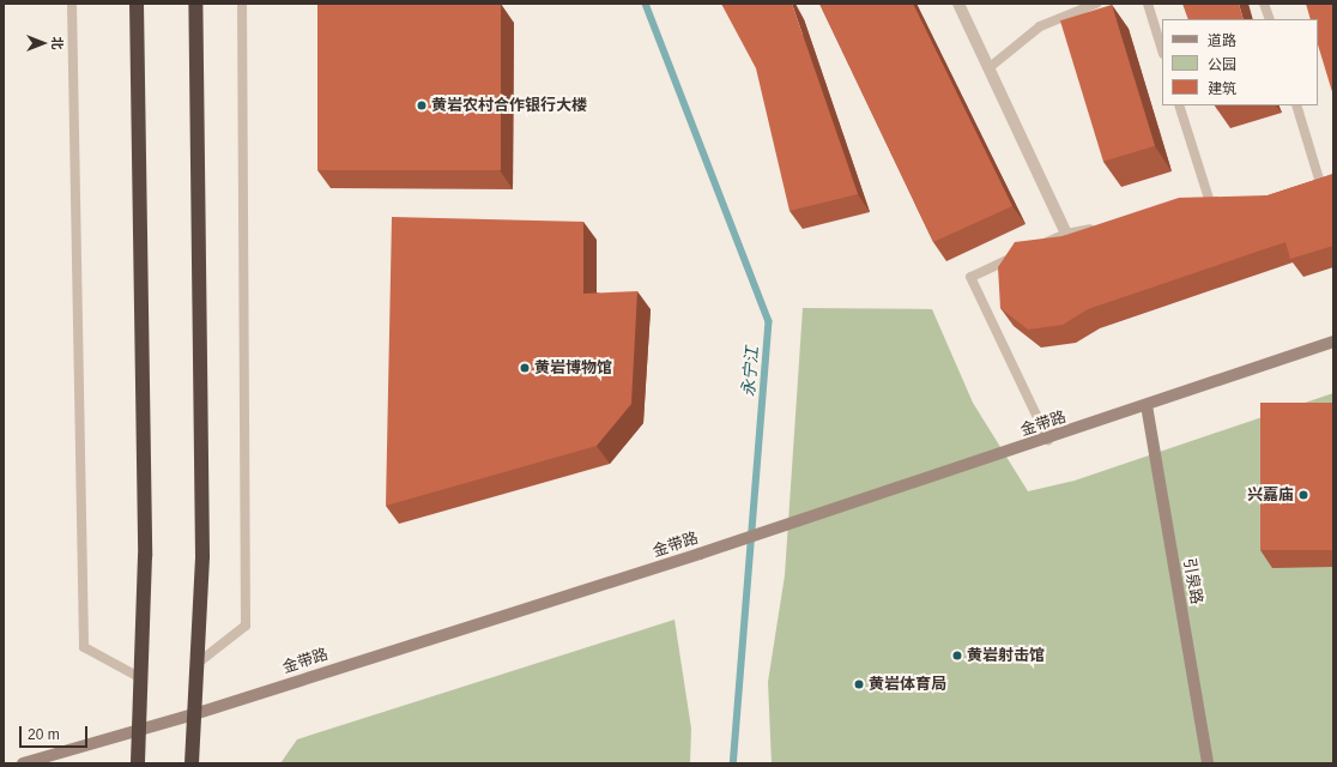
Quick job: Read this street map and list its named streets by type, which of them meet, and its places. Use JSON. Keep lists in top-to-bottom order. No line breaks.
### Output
{"streets":{"main road":["金带路","引泉路"]},"crossings":[["金带路","引泉路"]],"water":["永宁江"],"places":["黄岩农村合作银行大楼","黄岩博物馆","兴嘉庙","黄岩射击馆","黄岩体育局"],"legend":["道路","公园","建筑"],"scale_bar":"20 m","north":"right"}
